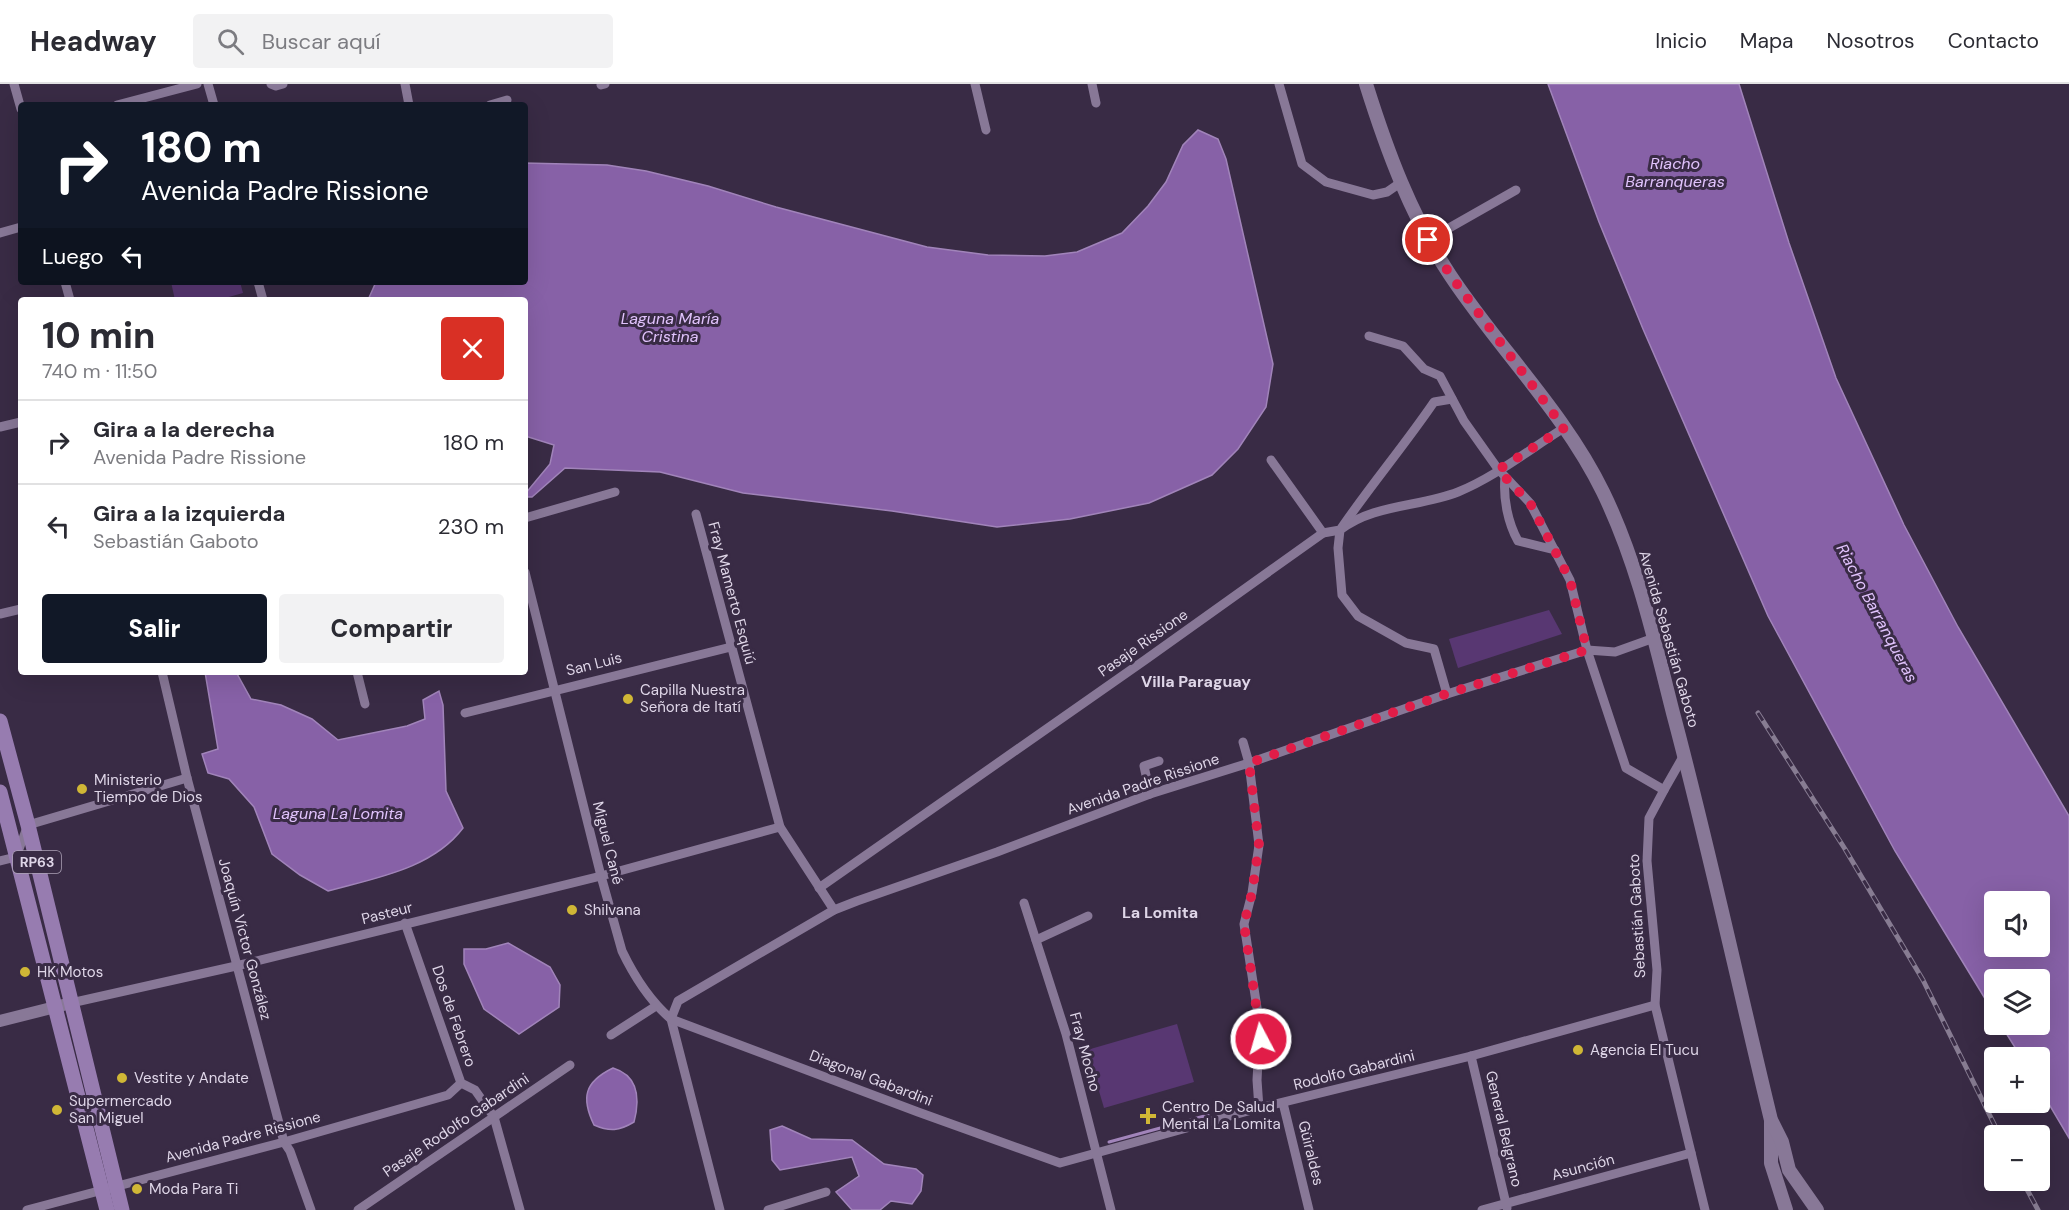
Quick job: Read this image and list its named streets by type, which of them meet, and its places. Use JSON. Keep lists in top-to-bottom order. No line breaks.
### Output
{"streets":{"main road":["Avenida Sebastián Gaboto","RP63"],"street":["Fray Mamerto Esquiú","Pasaje Rissione","San Luis","Avenida Padre Rissione","Miguel Cané","Pasteur","Sebastián Gaboto","Joaquín Víctor González","Dos de Febrero","Fray Mocho","Rodolfo Gabardini","Diagonal Gabardini","Pasaje Rodolfo Gabardini","General Belgrano","Güiraldes","Asunción"]},"crossings":[["Fray Mamerto Esquiú","Pasaje Rissione"],["Fray Mamerto Esquiú","San Luis"],["Fray Mamerto Esquiú","Avenida Padre Rissione"],["Fray Mamerto Esquiú","Pasteur"],["Avenida Sebastián Gaboto","Pasaje Rissione"],["Avenida Sebastián Gaboto","Avenida Padre Rissione"],["Avenida Sebastián Gaboto","Sebastián Gaboto"],["San Luis","Miguel Cané"],["Avenida Padre Rissione","Miguel Cané"],["Avenida Padre Rissione","RP63"],["Avenida Padre Rissione","Joaquín Víctor González"],["Avenida Padre Rissione","Dos de Febrero"],["Avenida Padre Rissione","Diagonal Gabardini"],["Miguel Cané","Pasteur"],["Miguel Cané","Diagonal Gabardini"],["RP63","Pasteur"],["Pasteur","Joaquín Víctor González"],["Pasteur","Dos de Febrero"],["Sebastián Gaboto","Rodolfo Gabardini"],["Sebastián Gaboto","Asunción"],["Dos de Febrero","Pasaje Rodolfo Gabardini"],["Fray Mocho","Rodolfo Gabardini"],["Rodolfo Gabardini","Diagonal Gabardini"],["Rodolfo Gabardini","General Belgrano"],["Rodolfo Gabardini","Güiraldes"],["General Belgrano","Asunción"]],"districts":["Villa Paraguay","La Lomita"],"water":["Riacho Barranqueras","Laguna María Cristina","Laguna La Lomita"],"places":{"other":["Capilla Nuestra Señora de Itatí","Ministerio Tiempo de Dios","Shilvana","HK Motos","Agencia El Tucu","Vestite y Andate","Supermercado San Miguel","Moda Para Ti"],"health":["Centro De Salud Mental La Lomita"]},"page":{"header":"Headway","search":"Buscar aquí","nav":["Inicio","Mapa","Nosotros","Contacto"],"turn":["180 m","Avenida Padre Rissione"],"then":"Luego","heading":["10 min","740 m · 11:50"],"list":[{"name":"Gira a la derecha","note":"Avenida Padre Rissione","value":"180 m"},{"name":"Gira a la izquierda","note":"Sebastián Gaboto","value":"230 m"}],"buttons":["Salir","Compartir"],"map_buttons":["+","−"]}}
